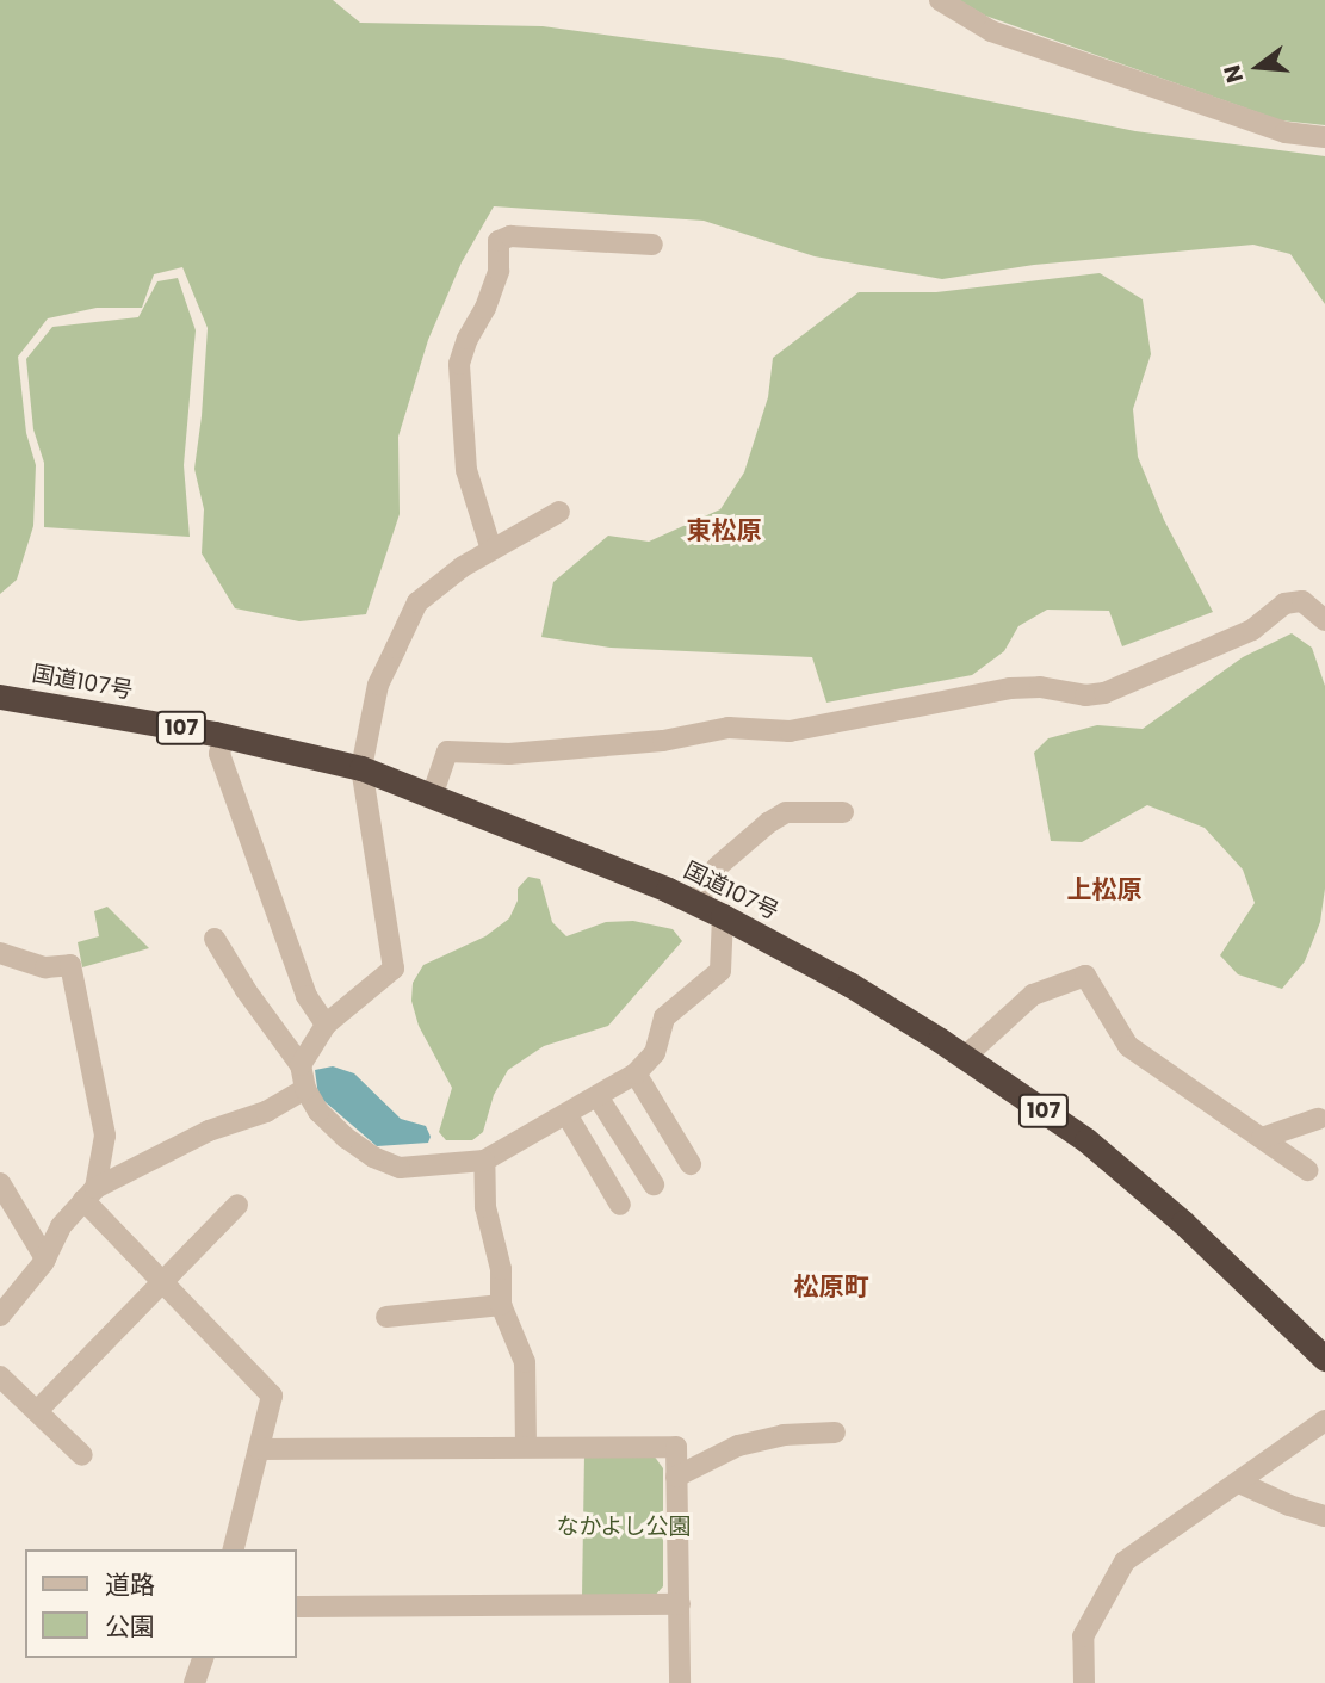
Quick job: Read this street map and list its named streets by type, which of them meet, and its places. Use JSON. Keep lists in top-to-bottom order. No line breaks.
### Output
{"streets":{"highway":["国道107号","107"]},"districts":["東松原","上松原","松原町"],"parks":["なかよし公園"],"legend":["道路","公園"],"north":"left"}
